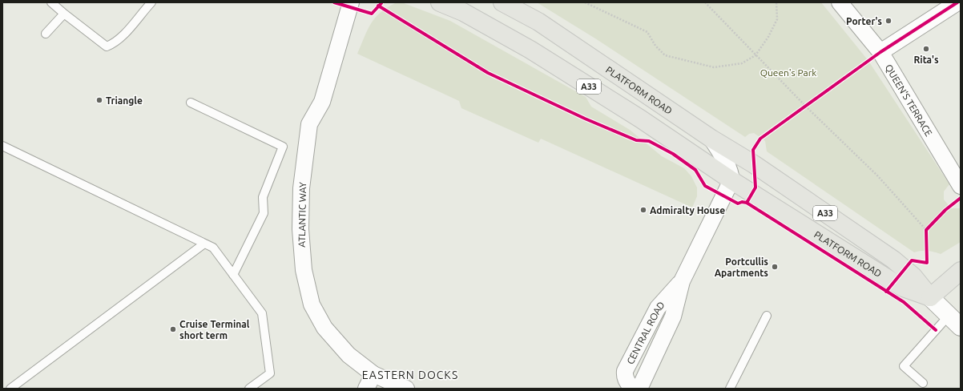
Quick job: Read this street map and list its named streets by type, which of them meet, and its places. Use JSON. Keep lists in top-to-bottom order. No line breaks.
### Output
{"streets":{"main road":["A33","PLATFORM ROAD"],"street":["QUEEN'S TERRACE","ATLANTIC WAY","CENTRAL ROAD"]},"crossings":[["PLATFORM ROAD","CENTRAL ROAD"]],"districts":["EASTERN DOCKS"],"parks":["Queen's Park"],"places":["Porter's","Rita's","Triangle","Admiralty House","Portcullis Apartments","Cruise Terminal short term"]}
